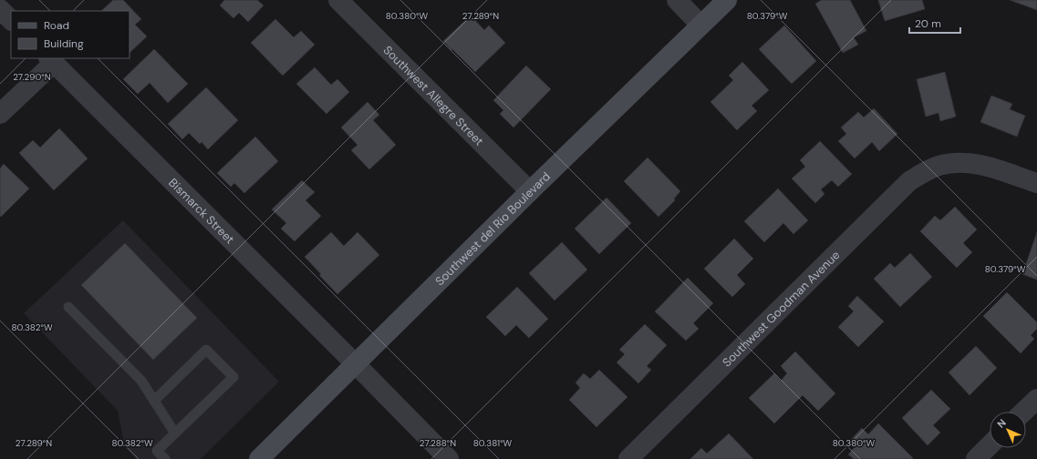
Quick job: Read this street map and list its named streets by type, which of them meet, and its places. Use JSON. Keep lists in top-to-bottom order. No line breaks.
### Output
{"streets":{"street":["Southwest Allegre Street","Bismarck Street","Southwest del Rio Boulevard","Southwest Goodman Avenue"]},"crossings":[["Southwest Allegre Street","Southwest del Rio Boulevard"],["Bismarck Street","Southwest del Rio Boulevard"]],"legend":["Road","Building"],"scale_bar":"20 m","north":"top left","coordinates":["80.380°W","27.289°N","80.379°W","27.290°N","80.382°W","27.288°N","80.381°W"]}
